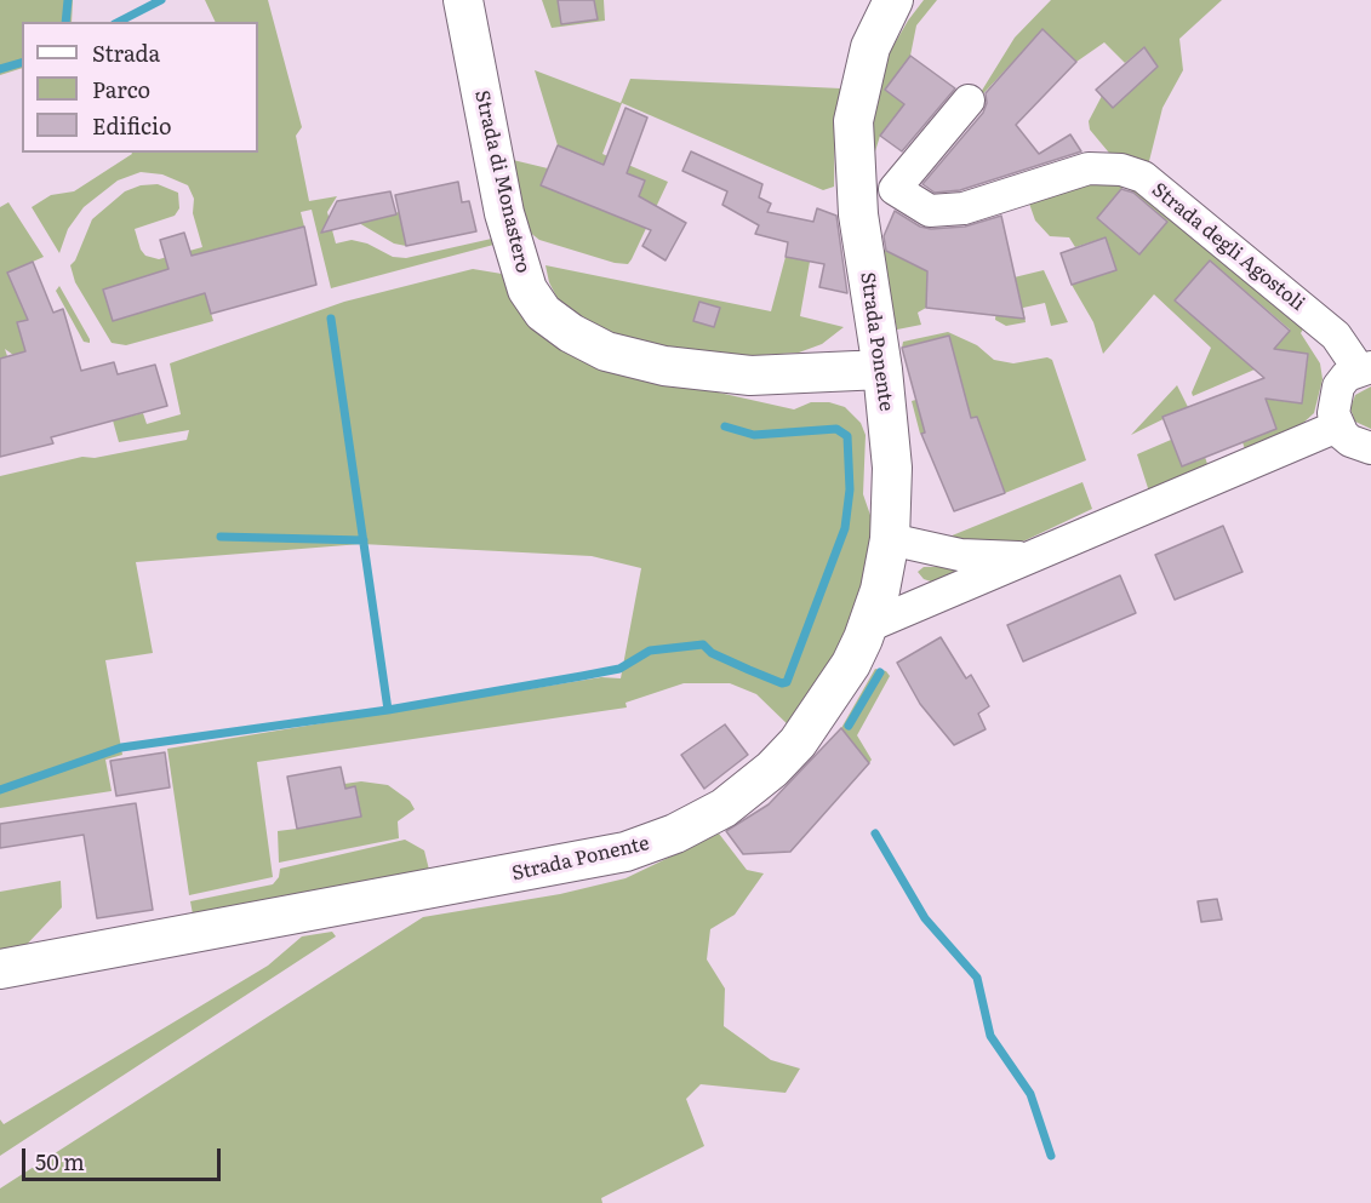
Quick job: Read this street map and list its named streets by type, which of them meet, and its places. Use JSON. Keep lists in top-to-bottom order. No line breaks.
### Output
{"streets":{"main road":["Strada di Monastero","Strada Ponente"],"street":["Strada degli Agostoli"]},"crossings":[["Strada di Monastero","Strada Ponente"]],"legend":["Strada","Parco","Edificio"],"scale_bar":"50 m"}
